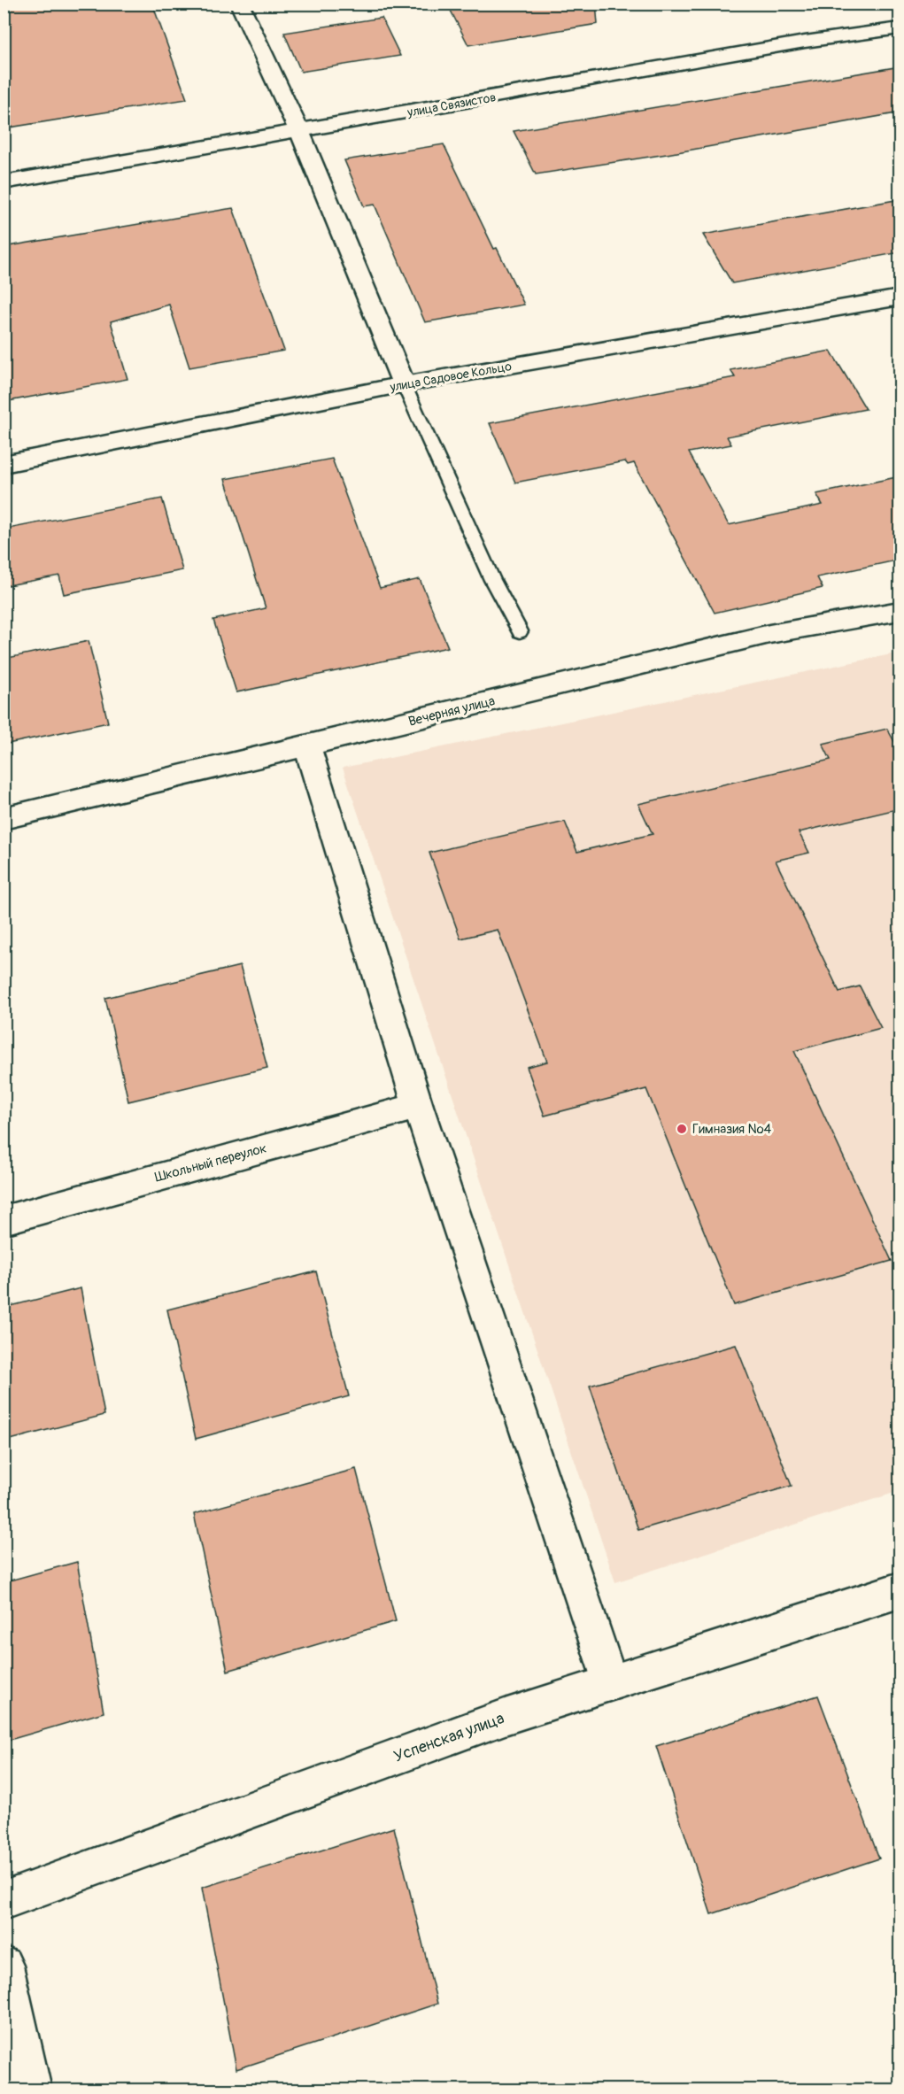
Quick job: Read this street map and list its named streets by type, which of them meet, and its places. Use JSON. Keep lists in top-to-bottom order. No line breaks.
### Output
{"streets":{"street":["улица Связистов","улица Садовое Кольцо","Вечерняя улица","Школьный переулок","Успенская улица"]},"places":["Гимназия №4"]}
